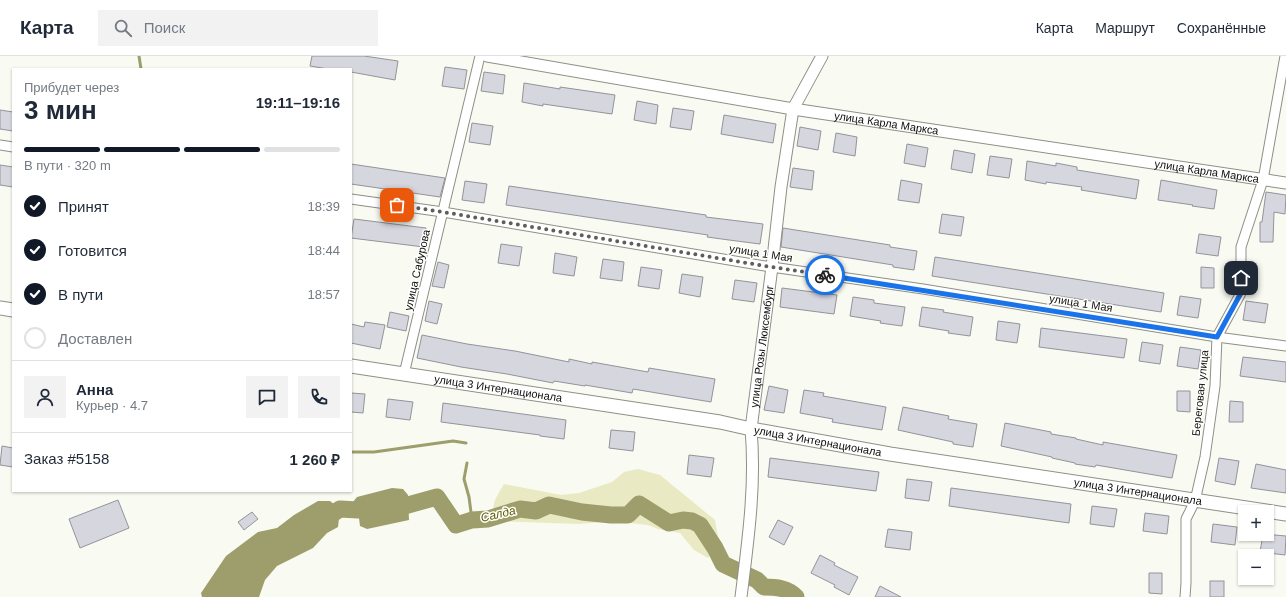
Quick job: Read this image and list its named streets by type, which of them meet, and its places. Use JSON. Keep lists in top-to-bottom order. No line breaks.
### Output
{"streets":{"main road":["улица 3 Интернационала"],"street":["улица Карла Маркса","улица 1 Мая","улица Сабурова","улица Розы Люксембург","Береговая улица"]},"crossings":[["улица Карла Маркса","улица Розы Люксембург"],["улица Карла Маркса","Береговая улица"],["улица 1 Мая","улица Сабурова"],["улица 1 Мая","улица Розы Люксембург"],["улица 1 Мая","Береговая улица"],["улица Сабурова","улица 3 Интернационала"],["улица Розы Люксембург","улица 3 Интернационала"],["улица 3 Интернационала","Береговая улица"]],"water":["Салда"],"page":{"header":"Карта","search":"Поиск","nav":["Карта","Маршрут","Сохранённые"],"heading":["3 мин","Прибудет через","19:11–19:16"],"panel":["Анна","Курьер · 4.7","Заказ #5158","1 260 ₽"],"bar":"В пути · 320 m","list":[["Принят","18:39"],["Готовится","18:44"],["В пути","18:57"],"Доставлен"],"map_buttons":["+","−"]}}
